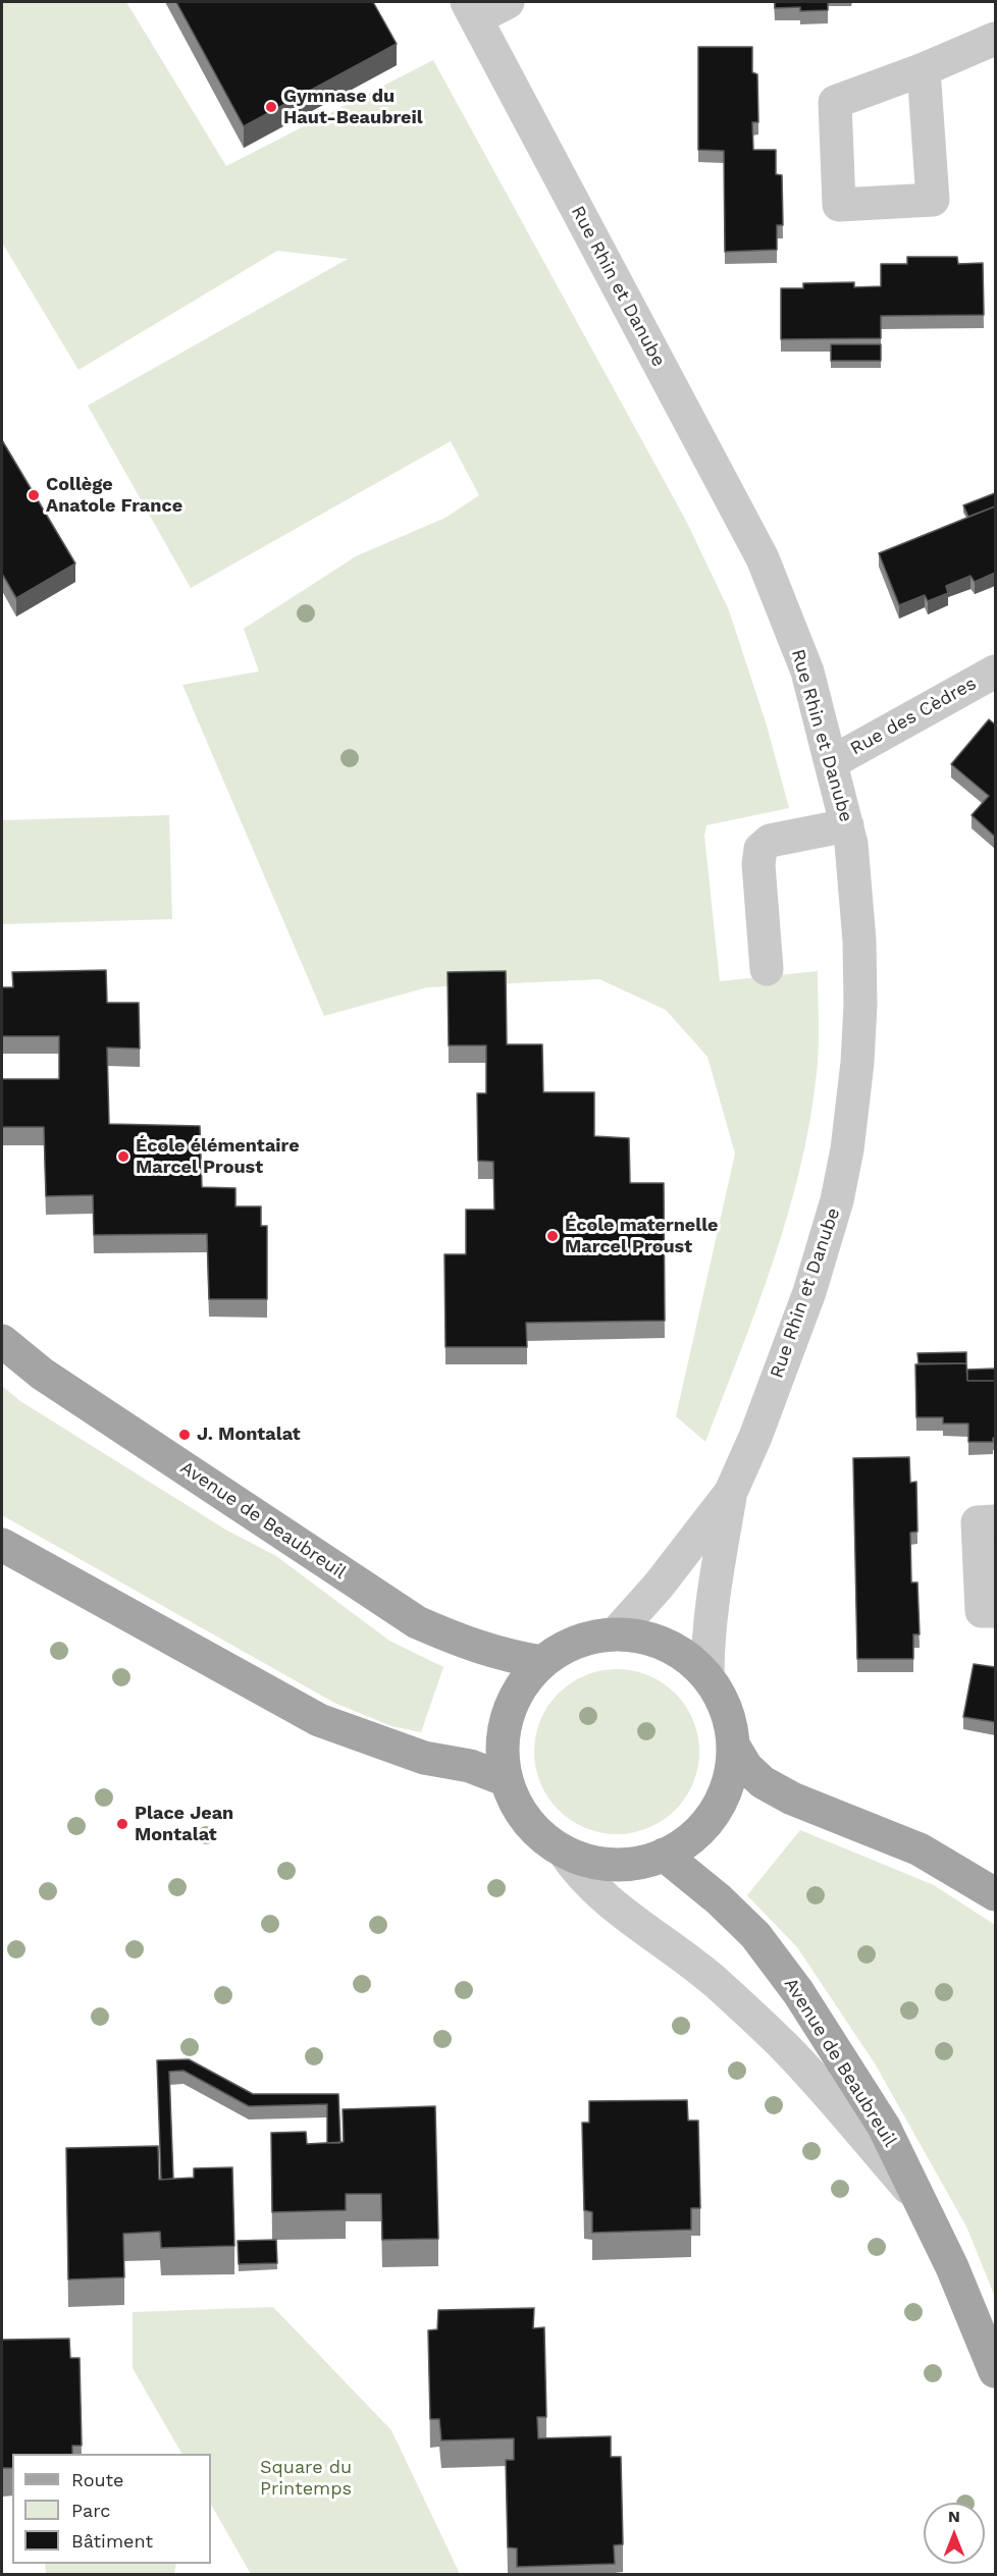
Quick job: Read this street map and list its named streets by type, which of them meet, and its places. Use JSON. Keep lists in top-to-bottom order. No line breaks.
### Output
{"streets":{"main road":["Avenue de Beaubreuil"],"street":["Rue Rhin et Danube","Rue des Cèdres"]},"crossings":[["Rue Rhin et Danube","Rue des Cèdres"]],"parks":["Square du Printemps"],"places":["Gymnase du Haut-Beaubreil","Collège Anatole France","École élémentaire Marcel Proust","École maternelle Marcel Proust","J. Montalat","Place Jean Montalat"],"legend":["Route","Parc","Bâtiment"],"north":"top"}
